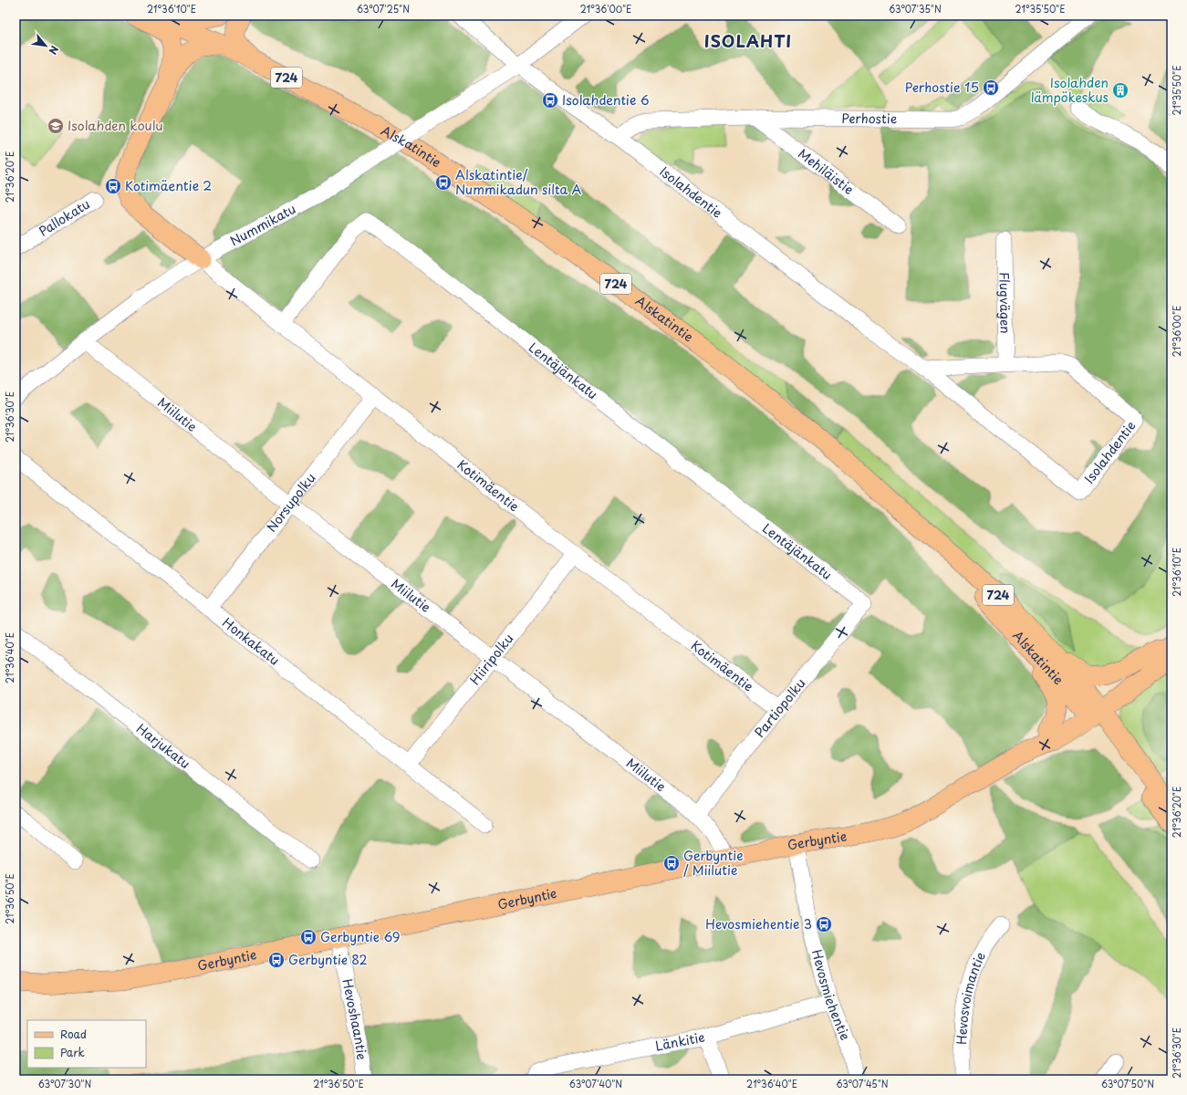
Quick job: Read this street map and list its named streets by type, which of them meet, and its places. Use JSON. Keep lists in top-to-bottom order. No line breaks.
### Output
{"streets":{"main road":["724","Alskatintie","Gerbyntie"],"street":["Perhostie","Mehiläistie","Isolahdentie","Pallokatu","Nummikatu","Flugvägen","Lentäjänkatu","Miilutie","Kotimäentie","Norsupolku","Honkakatu","Hiiripolku","Partiopolku","Harjukatu","Hevosmiehentie","Hevosvoimantie","Hevoshaantie","Länkitie"]},"crossings":[["Perhostie","Mehiläistie"],["Perhostie","Isolahdentie"],["Alskatintie","Gerbyntie"],["Isolahdentie","Nummikatu"],["Isolahdentie","Flugvägen"],["Nummikatu","Miilutie"],["Nummikatu","Kotimäentie"],["Lentäjänkatu","Kotimäentie"],["Lentäjänkatu","Partiopolku"],["Miilutie","Norsupolku"],["Miilutie","Hiiripolku"],["Miilutie","Partiopolku"],["Miilutie","Gerbyntie"],["Kotimäentie","Norsupolku"],["Kotimäentie","Hiiripolku"],["Kotimäentie","Partiopolku"],["Norsupolku","Honkakatu"],["Honkakatu","Hiiripolku"],["Gerbyntie","Hevosmiehentie"],["Gerbyntie","Hevoshaantie"],["Hevosmiehentie","Länkitie"]],"districts":["ISOLAHTI"],"places":{"bus stop":["Perhostie 15","Isolahdentie 6","Alskatintie/ Nummikadun silta A","Kotimäentie 2","Gerbyntie / Miilutie","Hevosmiehentie 3","Gerbyntie 69","Gerbyntie 82"],"building":["Isolahden lämpökeskus"],"school or university":["Isolahden koulu"]},"legend":["Road","Park"],"north":"bottom right","coordinates":["21°36'10\"E","63°07'25\"N","21°36'00\"E","63°07'35\"N","21°35'50\"E","21°36'20\"E","21°36'30\"E","21°36'40\"E","21°36'50\"E","63°07'30\"N","63°07'40\"N","63°07'45\"N","63°07'50\"N"]}
